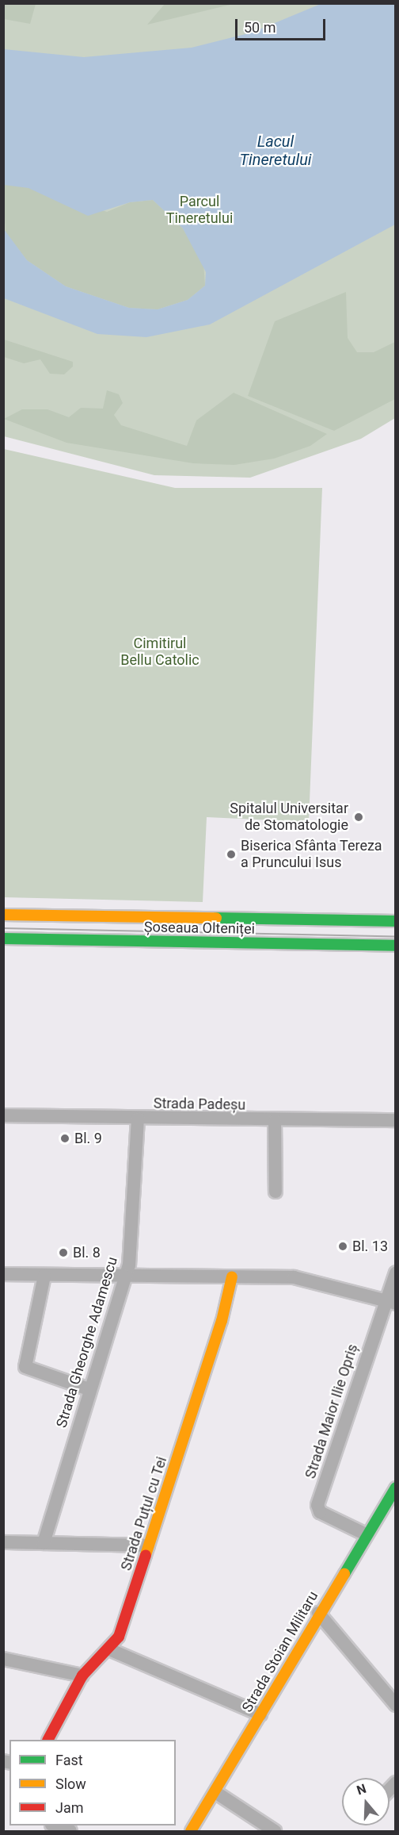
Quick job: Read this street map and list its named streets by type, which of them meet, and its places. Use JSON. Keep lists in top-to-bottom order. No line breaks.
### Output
{"streets":{"street":["Șoseaua Olteniței","Strada Padeșu","Strada Gheorghe Adamescu","Strada Maior Ilie Opriș","Strada Puțul cu Tei","Strada Stoian Militaru"]},"crossings":[["Strada Padeșu","Strada Gheorghe Adamescu"],["Strada Maior Ilie Opriș","Strada Stoian Militaru"]],"water":["Lacul Tineretului"],"parks":["Parcul Tineretului","Cimitirul Bellu Catolic"],"places":["Spitalul Universitar de Stomatologie","Biserica Sfânta Tereza a Pruncului Isus","Bl. 9","Bl. 13","Bl. 8"],"legend":["Fast","Slow","Jam"],"scale_bar":"50 m","north":"top"}
